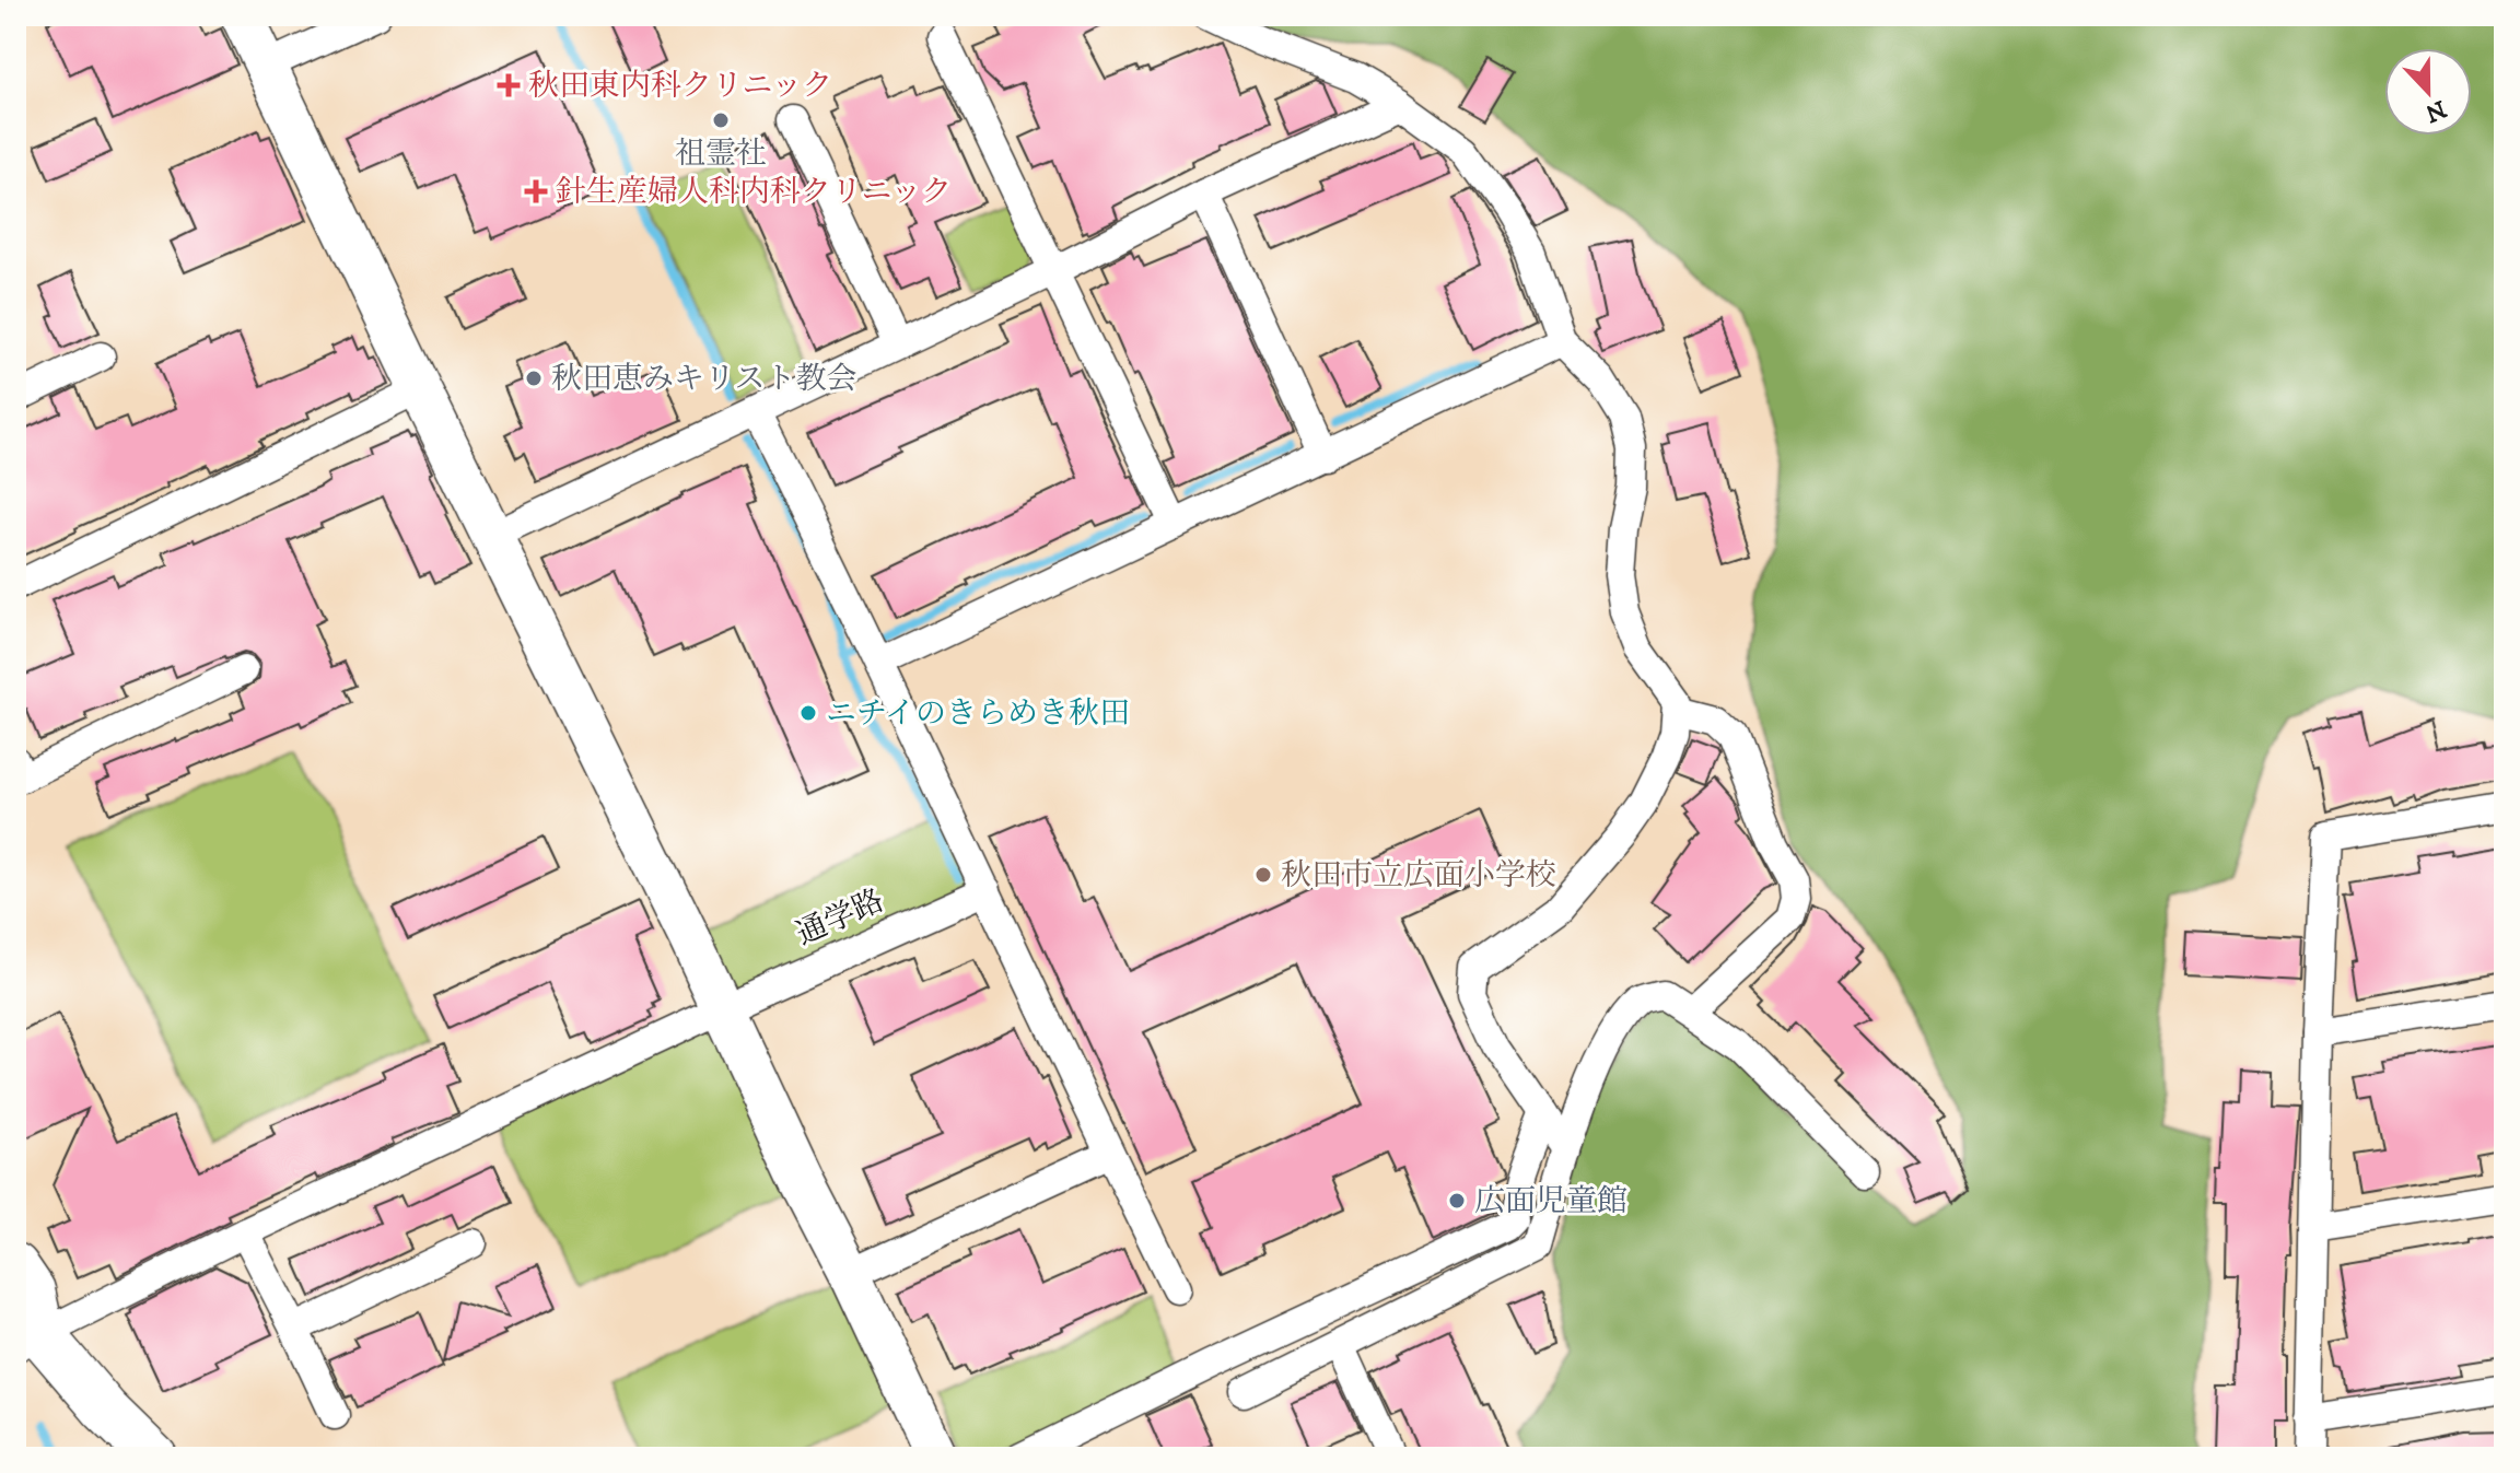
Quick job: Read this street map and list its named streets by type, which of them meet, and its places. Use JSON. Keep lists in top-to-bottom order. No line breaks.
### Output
{"streets":{"street":["通学路"]},"places":{"health":["秋田東内科クリニック","針生産婦人科内科クリニック"],"other":["祖霊社","秋田恵みキリスト教会","ニチイのきらめき秋田","秋田市立広面小学校","広面児童館"]},"north":"bottom"}
